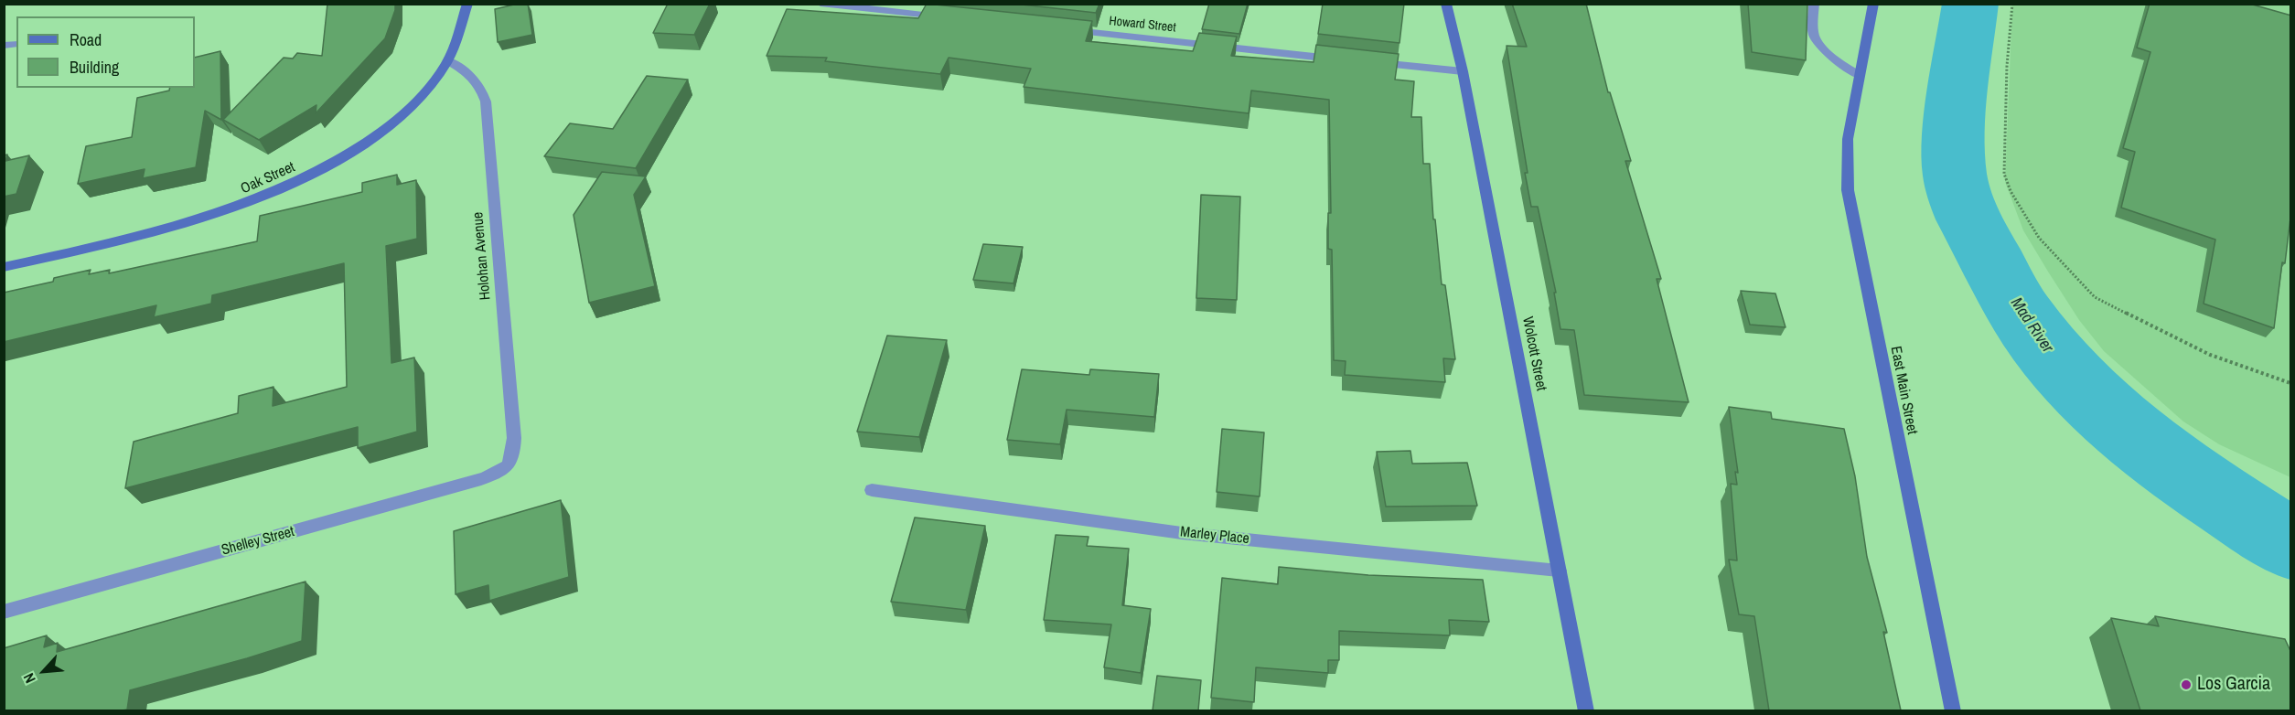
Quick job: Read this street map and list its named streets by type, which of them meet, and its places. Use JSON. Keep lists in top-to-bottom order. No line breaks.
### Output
{"streets":{"main road":["Oak Street","Wolcott Street","East Main Street"],"street":["Howard Street","Holohan Avenue","Marley Place","Shelley Street"]},"crossings":[["Oak Street","Holohan Avenue"],["Holohan Avenue","Shelley Street"],["Wolcott Street","Marley Place"]],"water":["Mad River"],"places":["Los Garcia"],"legend":["Road","Building"],"north":"bottom left"}
